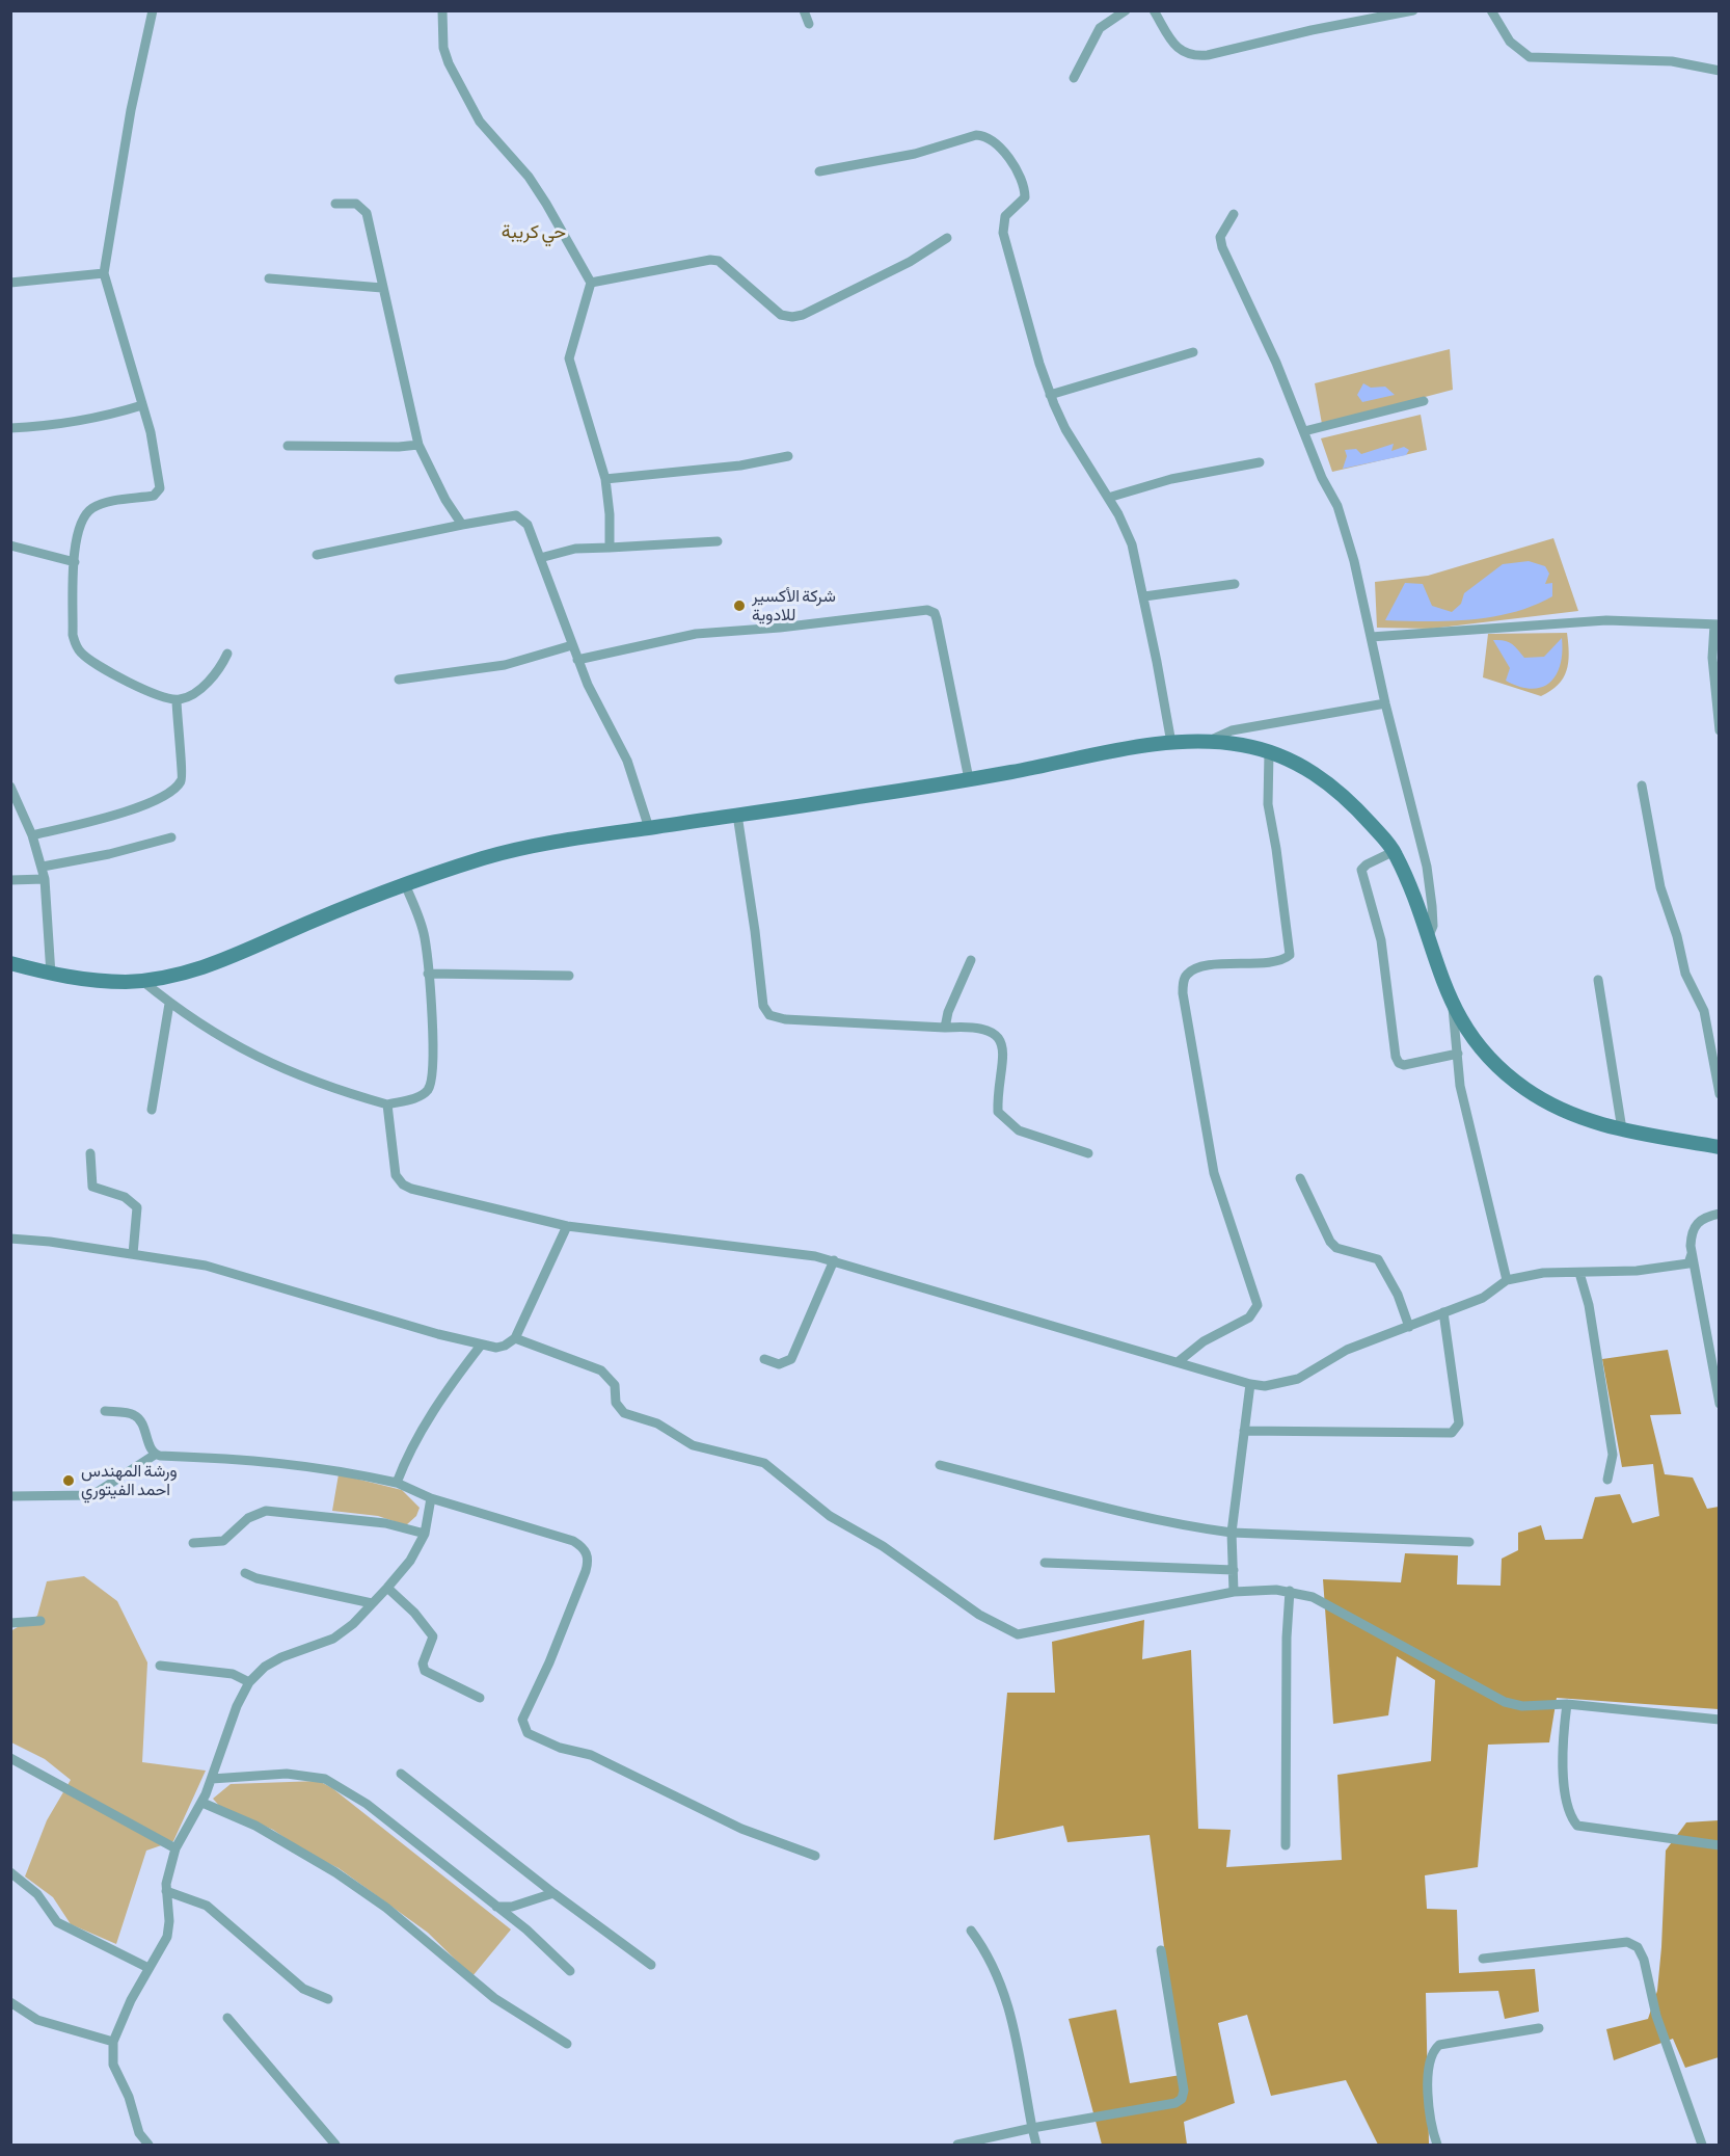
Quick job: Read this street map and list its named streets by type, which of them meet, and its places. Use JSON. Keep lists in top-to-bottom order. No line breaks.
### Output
{"districts":["حي كريبة"],"places":["شركة الأكسير للادوية","ورشة المهندس احمد الفيتوري"]}
